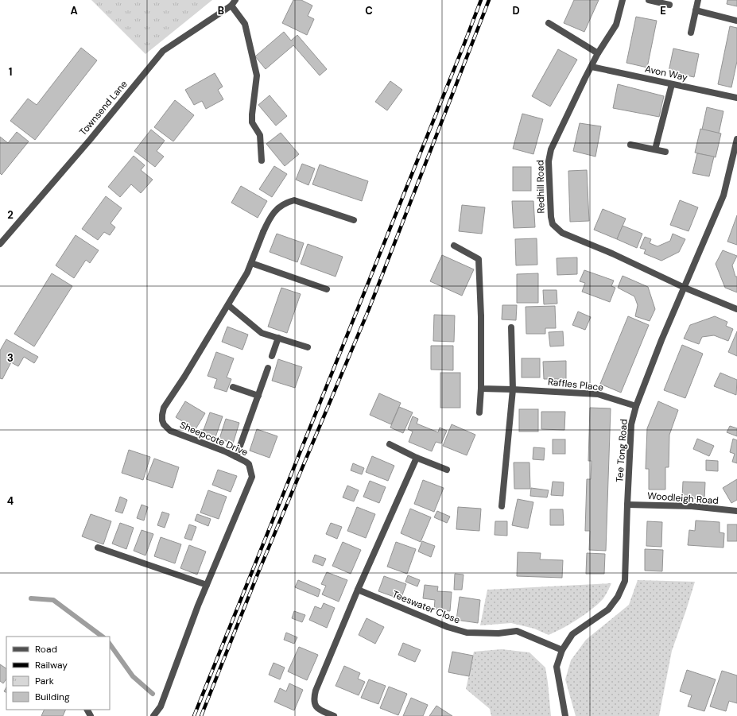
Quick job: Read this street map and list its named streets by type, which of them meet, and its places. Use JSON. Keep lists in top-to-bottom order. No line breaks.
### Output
{"streets":{"street":["Avon Way","Townsend Lane","Redhill Road","Raffles Place","Sheepcote Drive","Tee Tong Road","Woodleigh Road","Teeswater Close"]},"crossings":[["Avon Way","Redhill Road"],["Redhill Road","Tee Tong Road"],["Raffles Place","Tee Tong Road"],["Tee Tong Road","Woodleigh Road"],["Tee Tong Road","Teeswater Close"]],"legend":["Road","Railway","Park","Building"],"grid":{"columns":["A","B","C","D","E"],"rows":["1","2","3","4"]}}
